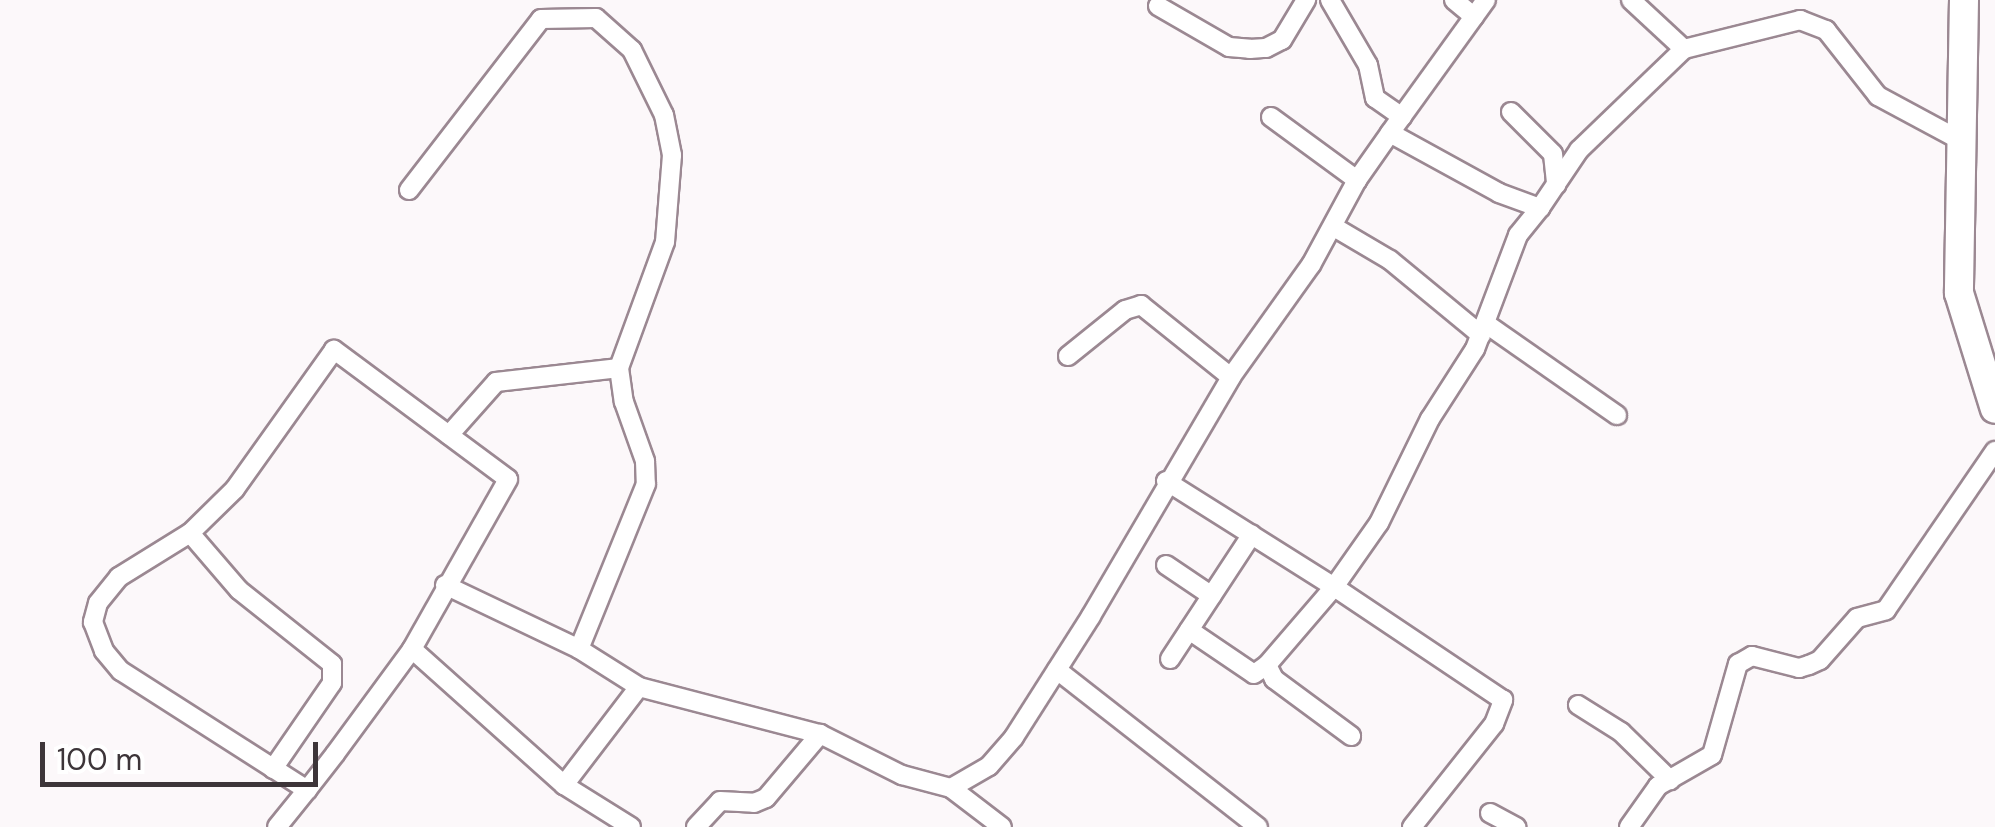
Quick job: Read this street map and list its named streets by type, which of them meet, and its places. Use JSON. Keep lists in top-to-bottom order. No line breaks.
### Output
{"scale_bar":"100 m"}
